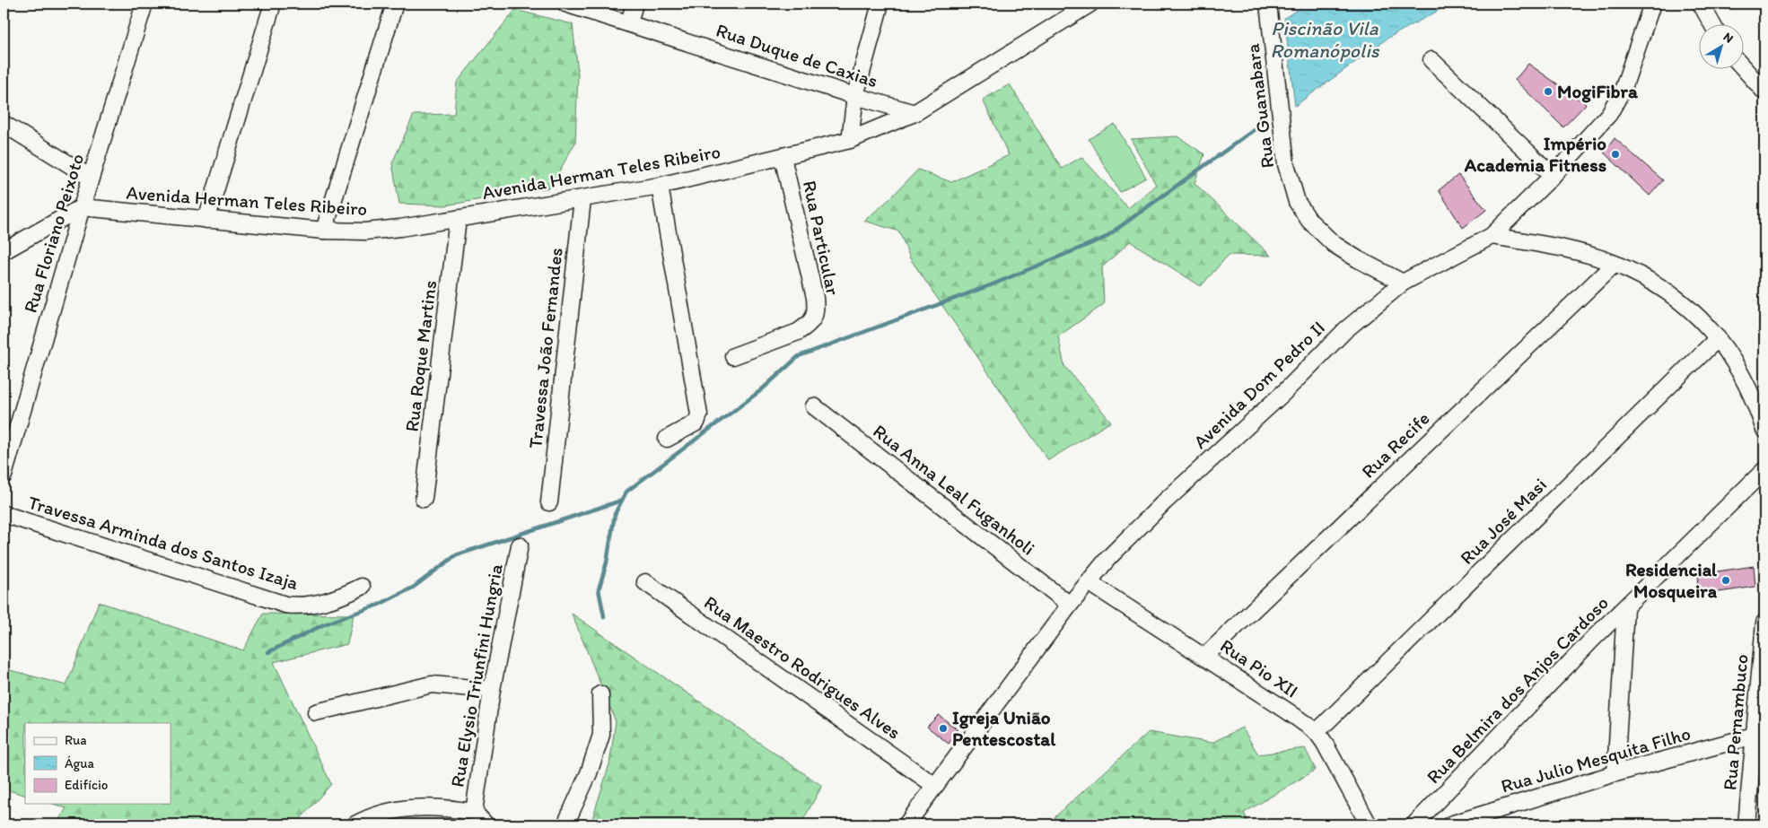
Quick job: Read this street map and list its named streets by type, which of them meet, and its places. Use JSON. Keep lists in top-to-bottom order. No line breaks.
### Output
{"streets":{"street":["Rua Duque de Caxias","Rua Guanabara","Avenida Herman Teles Ribeiro","Rua Floriano Peixoto","Rua Particular","Travessa João Fernandes","Rua Roque Martins","Avenida Dom Pedro II","Rua Recife","Rua Anna Leal Fuganholi","Rua José Masi","Travessa Arminda dos Santos Izaja","Rua Maestro Rodrigues Alves","Rua Pio XII","Rua Elysio Triunfini Hungria","Rua Belmira dos Anjos Cardoso","Rua Pernambuco","Rua Julio Mesquita Filho"]},"crossings":[["Rua Duque de Caxias","Avenida Herman Teles Ribeiro"],["Rua Guanabara","Avenida Dom Pedro II"],["Avenida Herman Teles Ribeiro","Rua Floriano Peixoto"],["Avenida Herman Teles Ribeiro","Rua Particular"],["Avenida Herman Teles Ribeiro","Travessa João Fernandes"],["Avenida Herman Teles Ribeiro","Rua Roque Martins"],["Avenida Dom Pedro II","Rua Anna Leal Fuganholi"],["Avenida Dom Pedro II","Rua Maestro Rodrigues Alves"],["Avenida Dom Pedro II","Rua Pio XII"],["Rua Recife","Rua Pio XII"],["Rua José Masi","Rua Pio XII"],["Rua Pernambuco","Rua Julio Mesquita Filho"]],"water":["Piscinão Vila Romanópolis"],"places":["MogiFibra","Império Academia Fitness","Residencial Mosqueira","Igreja União Pentescostal"],"legend":["Rua","Água","Edifício"],"north":"top right"}
